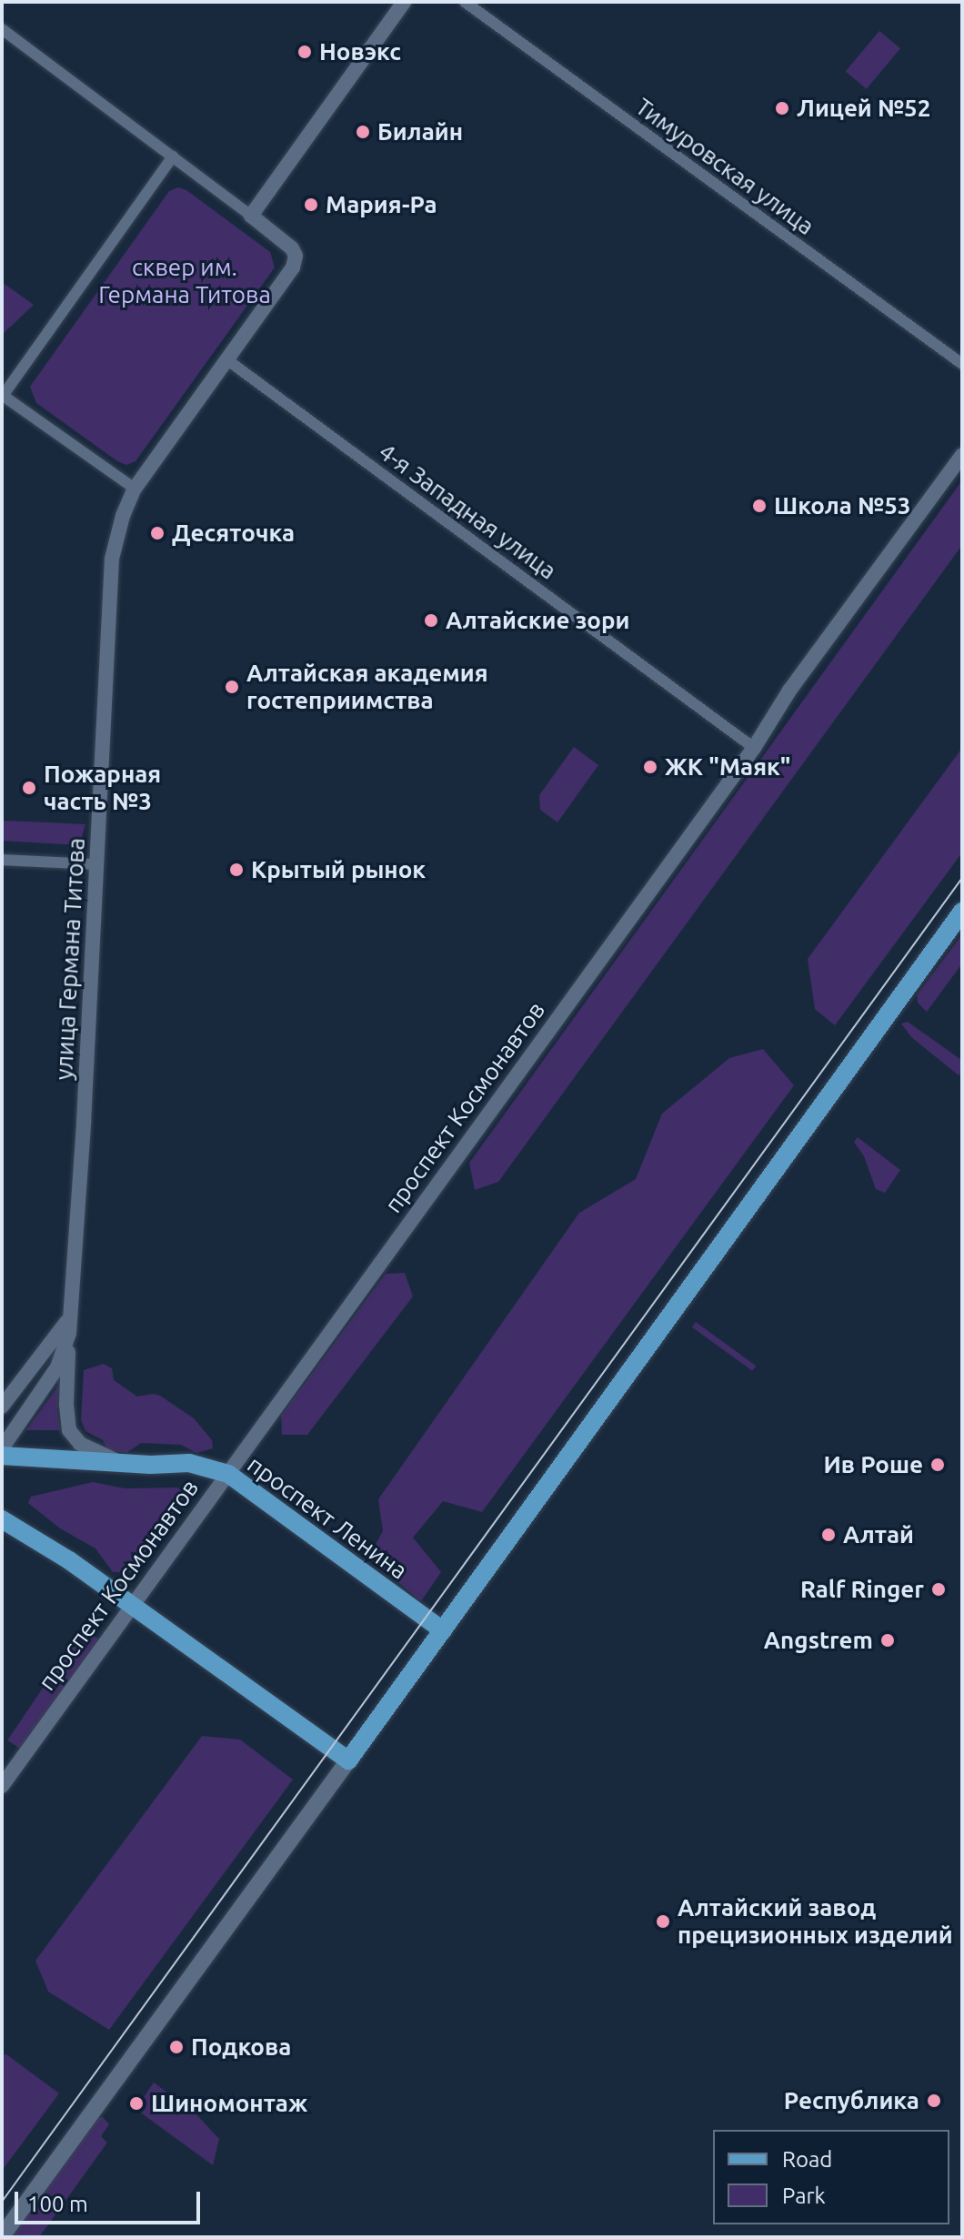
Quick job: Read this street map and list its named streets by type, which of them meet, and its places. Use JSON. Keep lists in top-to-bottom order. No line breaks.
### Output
{"streets":{"main road":["проспект Ленина"],"street":["Тимуровская улица","4-я Западная улица","улица Германа Титова","проспект Космонавтов"]},"crossings":[["4-я Западная улица","улица Германа Титова"],["4-я Западная улица","проспект Космонавтов"],["проспект Космонавтов","проспект Ленина"]],"parks":["сквер им. Германа Титова"],"places":["Новэкс","Лицей №52","Билайн","Мария-Ра","Школа №53","Десяточка","Алтайские зори","Алтайская академия гостеприимства","ЖК \"Маяк\"","Пожарная часть №3","Крытый рынок","Ив Роше","Алтай","Ralf Ringer","Angstrem","Алтайский завод прецизионных изделий","Подкова","Республика","Шиномонтаж"],"legend":["Road","Park"],"scale_bar":"100 m"}
